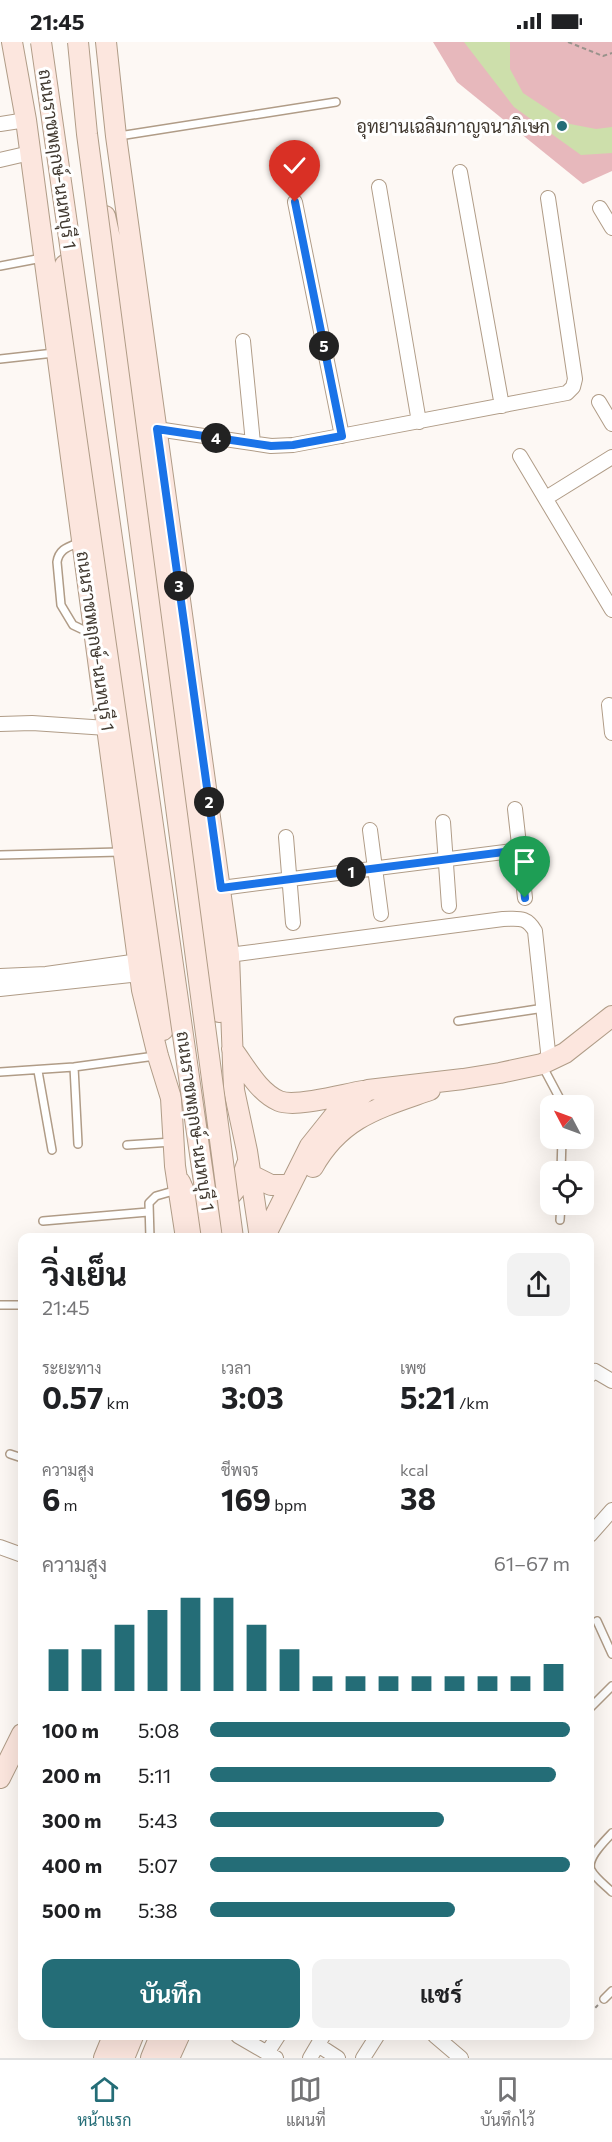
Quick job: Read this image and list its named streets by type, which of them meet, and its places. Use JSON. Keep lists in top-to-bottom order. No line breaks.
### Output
{"streets":{"main road":["ถนนราชพฤกษ์-นนทบุรี 1"]},"places":["อุทยานเฉลิมกาญจนาภิเษก"],"north":"top left","page":{"status":"21:45","pins":["5","4","3","2","1"],"heading":["วิ่งเย็น","21:45"],"stats":[["ระยะทาง","0.57 km"],["เวลา","3:03"],["เพซ","5:21 /km"],["ความสูง","6 m"],["ชีพจร","169 bpm"],["kcal","38"]],"chart":["ความสูง","61–67 m"],"list":[{"name":"100 m","note":"5:08"},{"name":"200 m","note":"5:11"},{"name":"300 m","note":"5:43"},{"name":"400 m","note":"5:07"},{"name":"500 m","note":"5:38"}],"buttons":["บันทึก","แชร์"],"tabs":["หน้าแรก","แผนที่","บันทึกไว้"]}}
